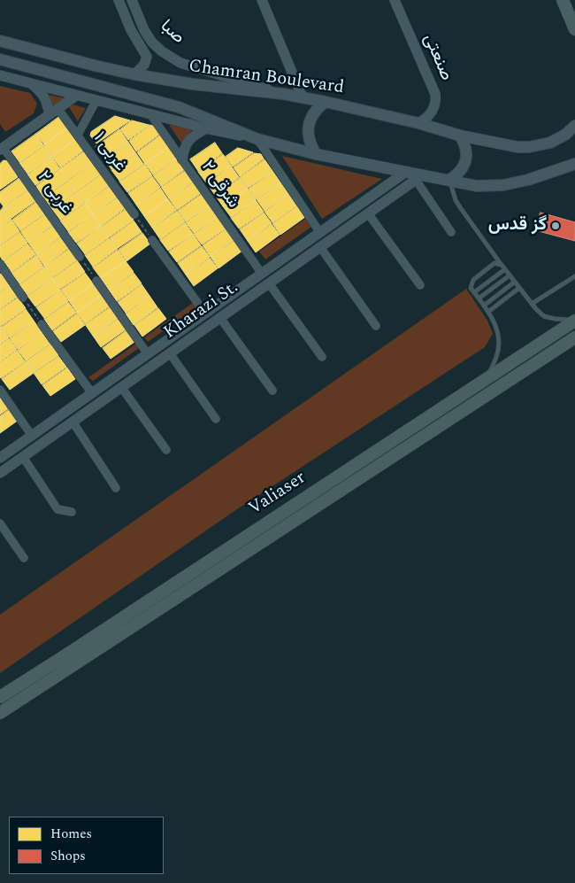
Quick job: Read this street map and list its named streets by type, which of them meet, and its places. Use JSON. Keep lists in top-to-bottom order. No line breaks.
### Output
{"streets":{"main road":["Chamran Boulevard","Valiaser"],"street":["صبا","صنعتی","۱ غربی","۲ شرقی","۲ غربی","Kharazi St."]},"crossings":[["صبا","Chamran Boulevard"],["صنعتی","Chamran Boulevard"],["۲ شرقی","Kharazi St."]],"places":["گز قدس"],"legend":["Homes","Shops"]}
